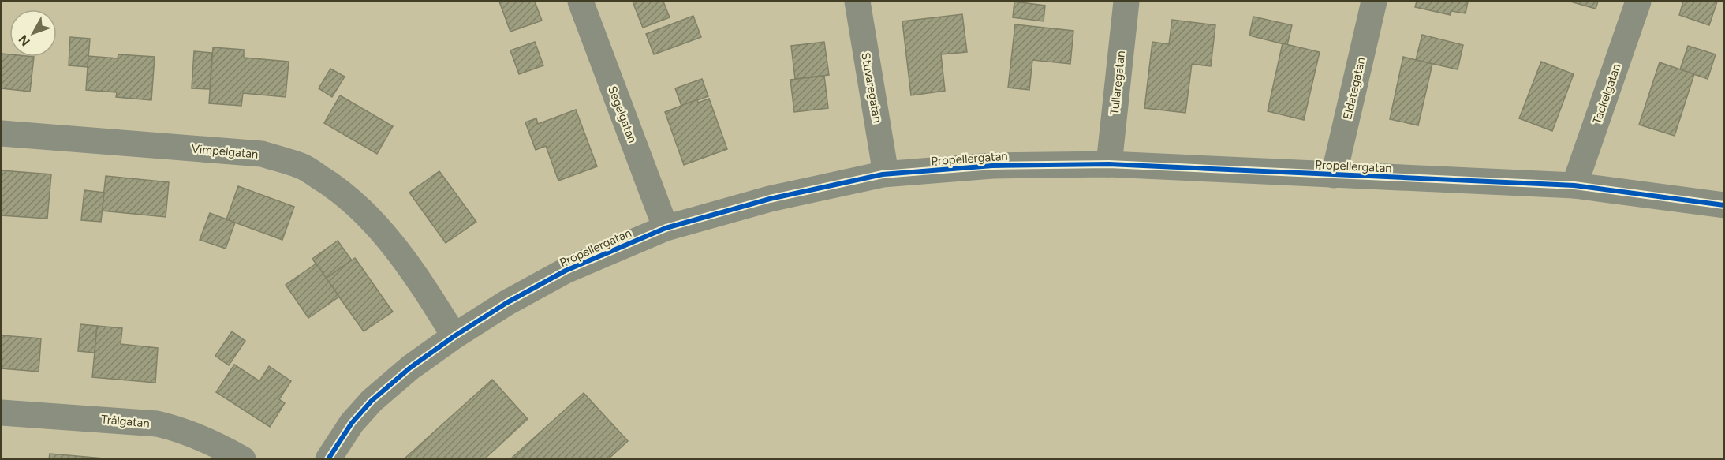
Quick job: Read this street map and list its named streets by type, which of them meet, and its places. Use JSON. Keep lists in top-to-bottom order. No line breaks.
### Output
{"streets":{"street":["Tullaregatan","Stuvaregatan","Eldategatan","Tackelgatan","Segelgatan","Vimpelgatan","Propellergatan","Trålgatan"]},"crossings":[["Tullaregatan","Propellergatan"],["Stuvaregatan","Propellergatan"],["Eldategatan","Propellergatan"],["Tackelgatan","Propellergatan"],["Segelgatan","Propellergatan"],["Vimpelgatan","Propellergatan"]],"north":"bottom left"}
